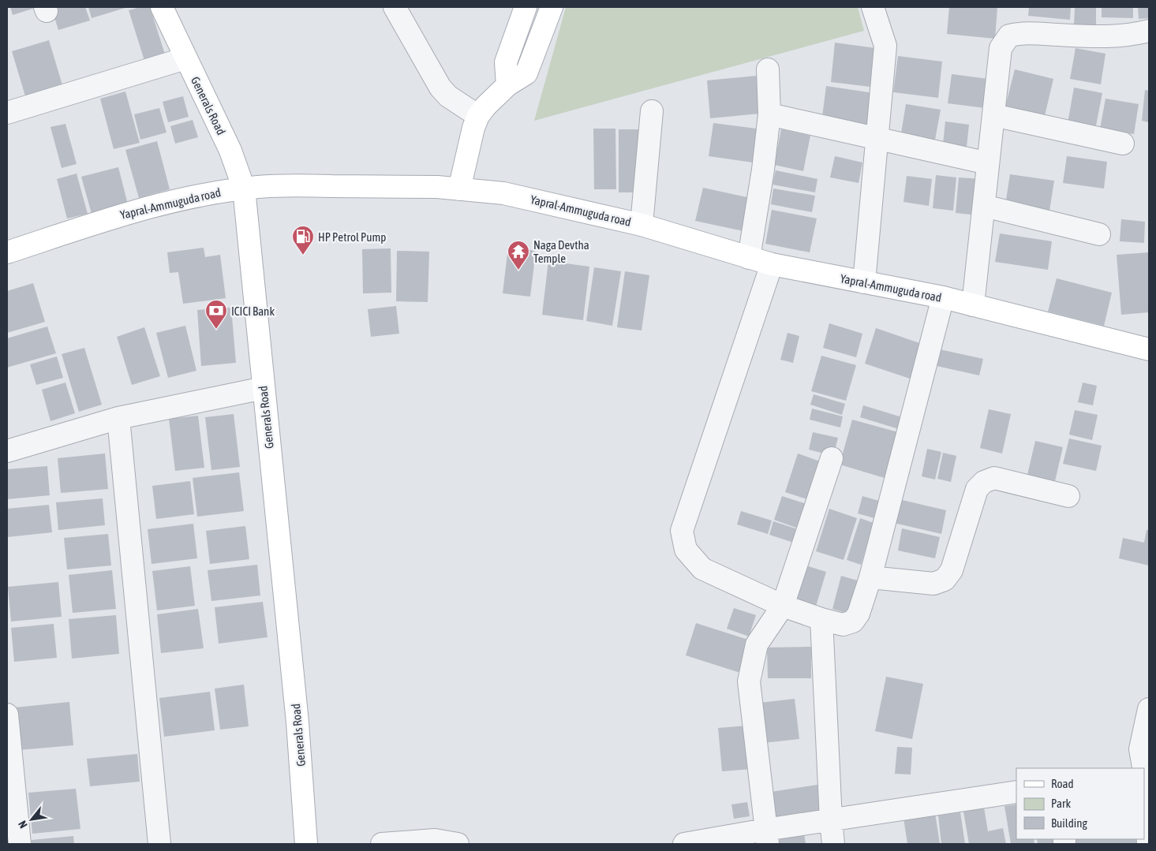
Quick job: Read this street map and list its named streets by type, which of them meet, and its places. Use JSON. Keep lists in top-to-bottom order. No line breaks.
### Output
{"streets":{"main road":["Generals Road","Yapral-Ammuguda road"]},"crossings":[["Generals Road","Yapral-Ammuguda road"]],"places":{"fuel station":["HP Petrol Pump"],"temple":["Naga Devtha Temple"],"bank":["ICICI Bank"]},"legend":["Road","Park","Building"],"north":"bottom left"}
